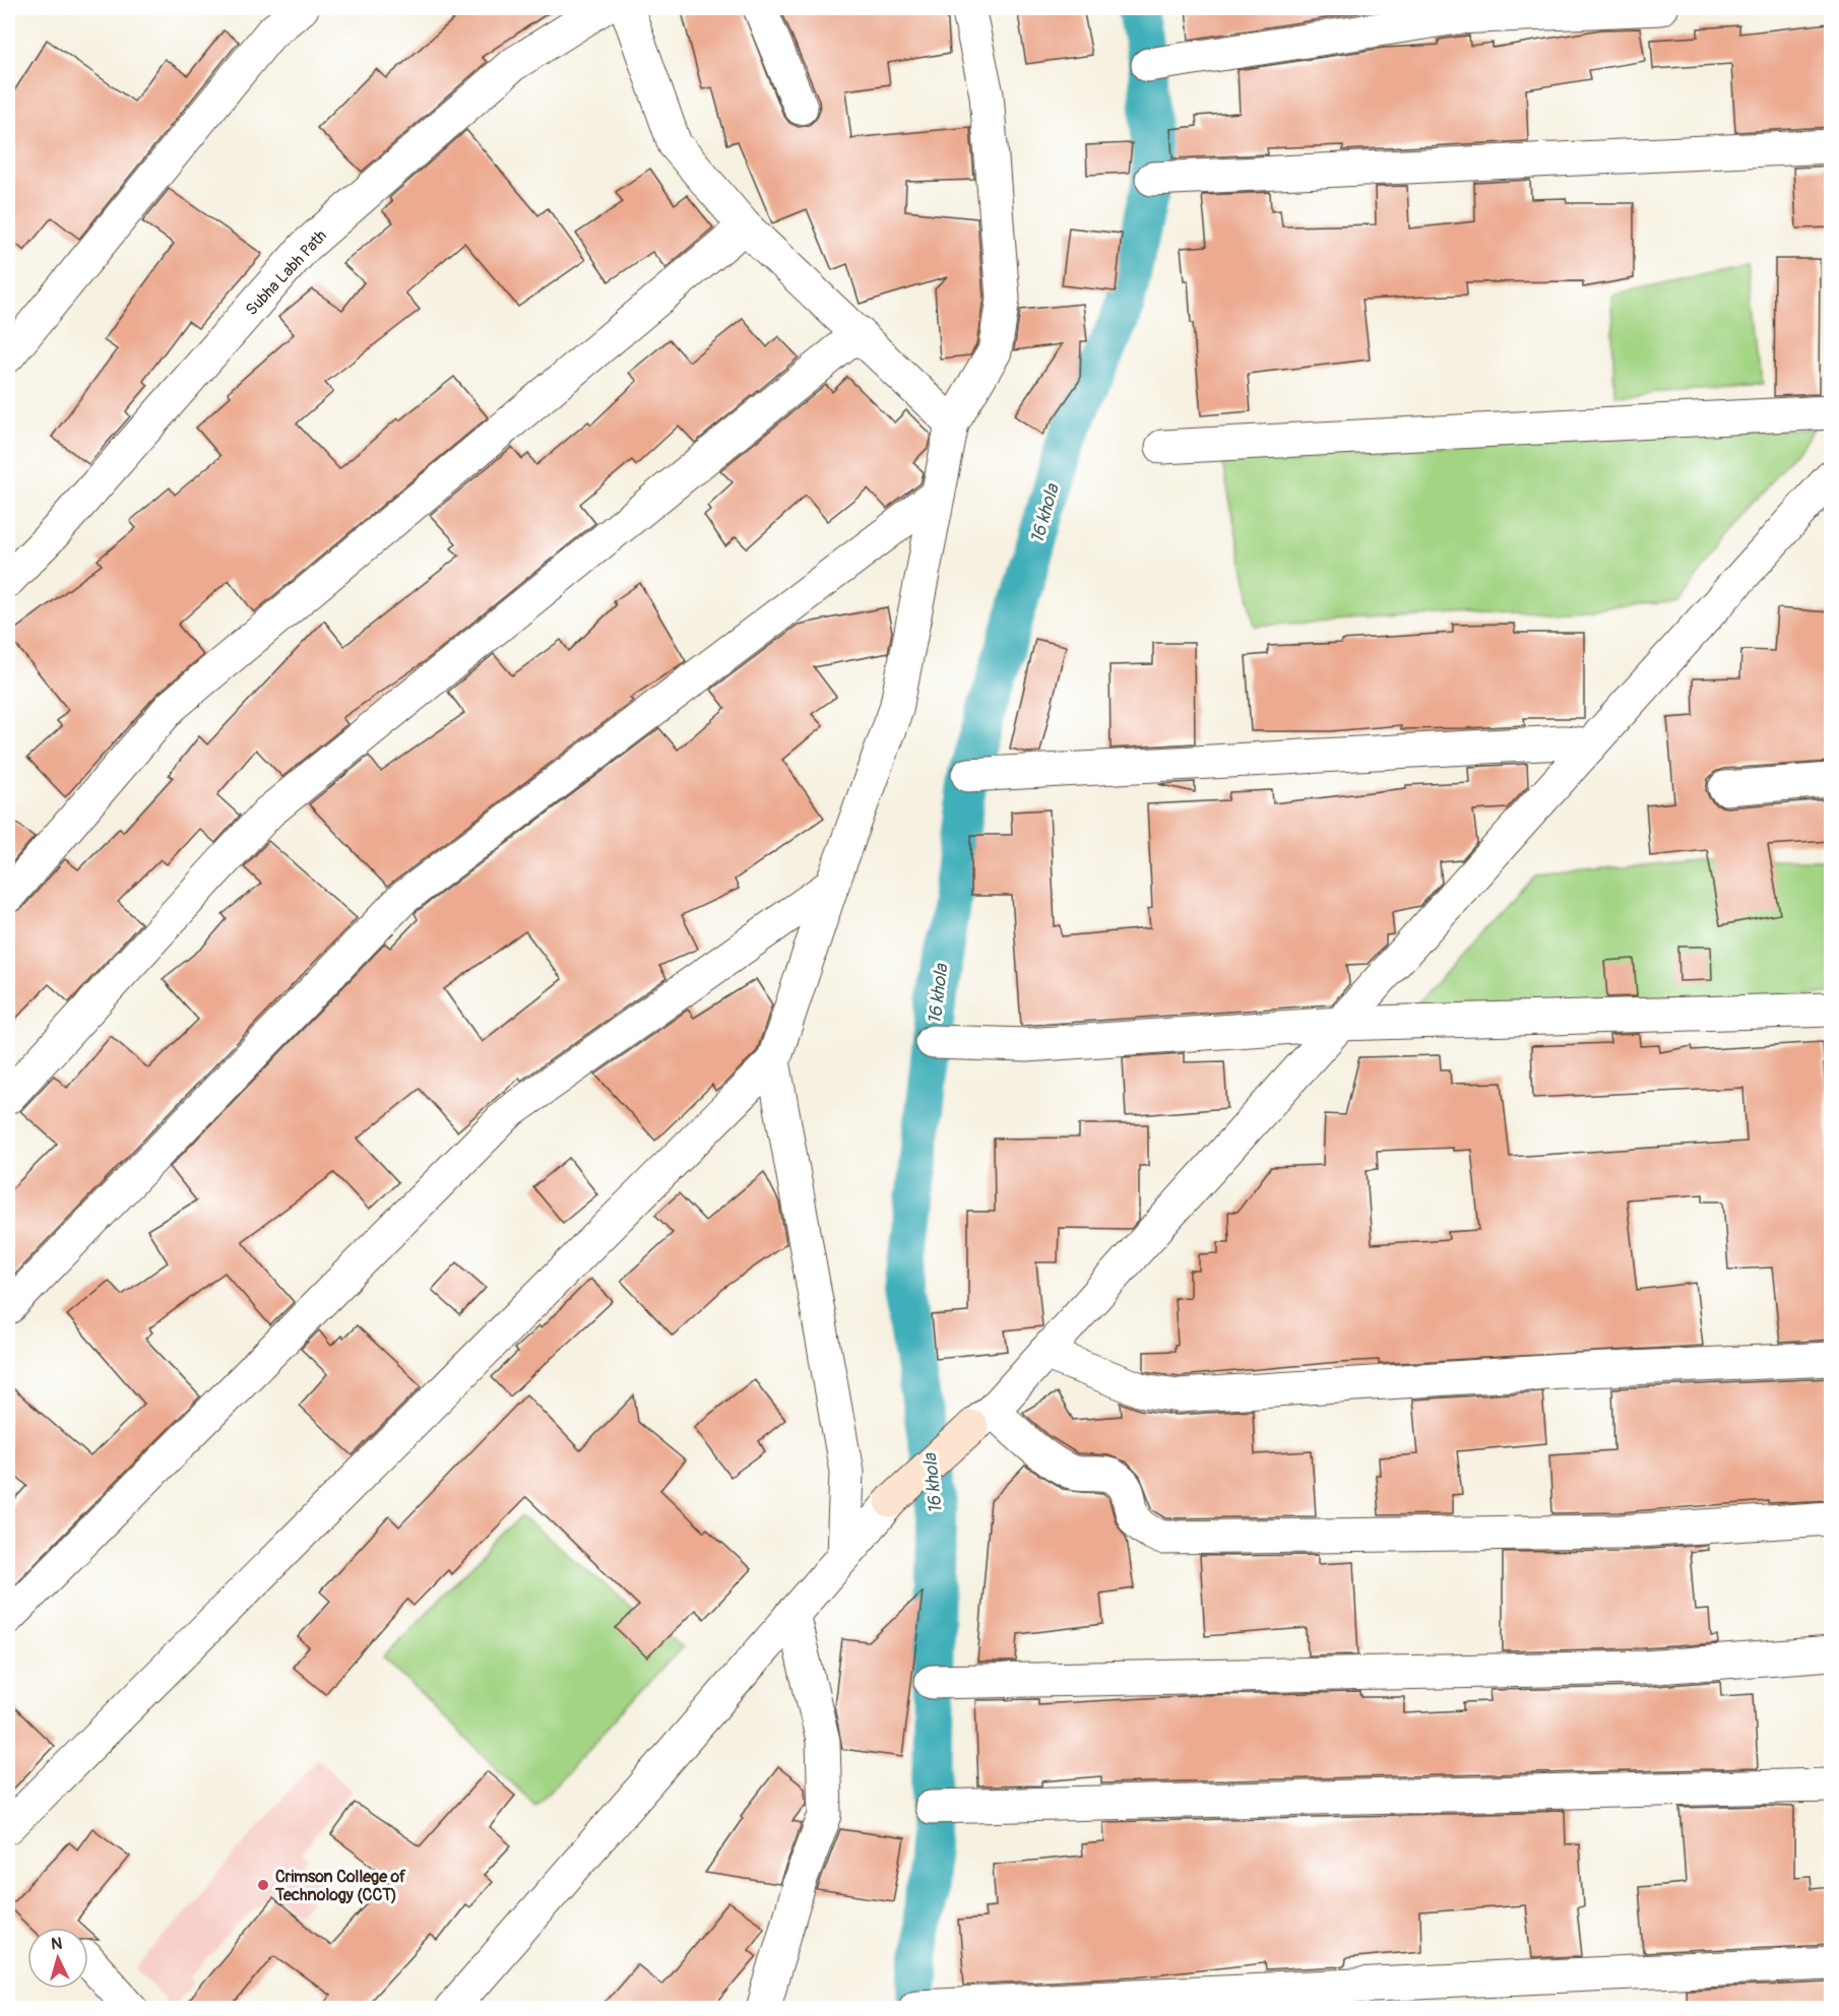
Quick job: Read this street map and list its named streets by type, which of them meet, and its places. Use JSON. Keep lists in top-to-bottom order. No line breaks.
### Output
{"streets":{"street":["Subha Labh Path"]},"water":["16 khola"],"places":["Crimson College of Technology (CCT)"],"north":"top"}
